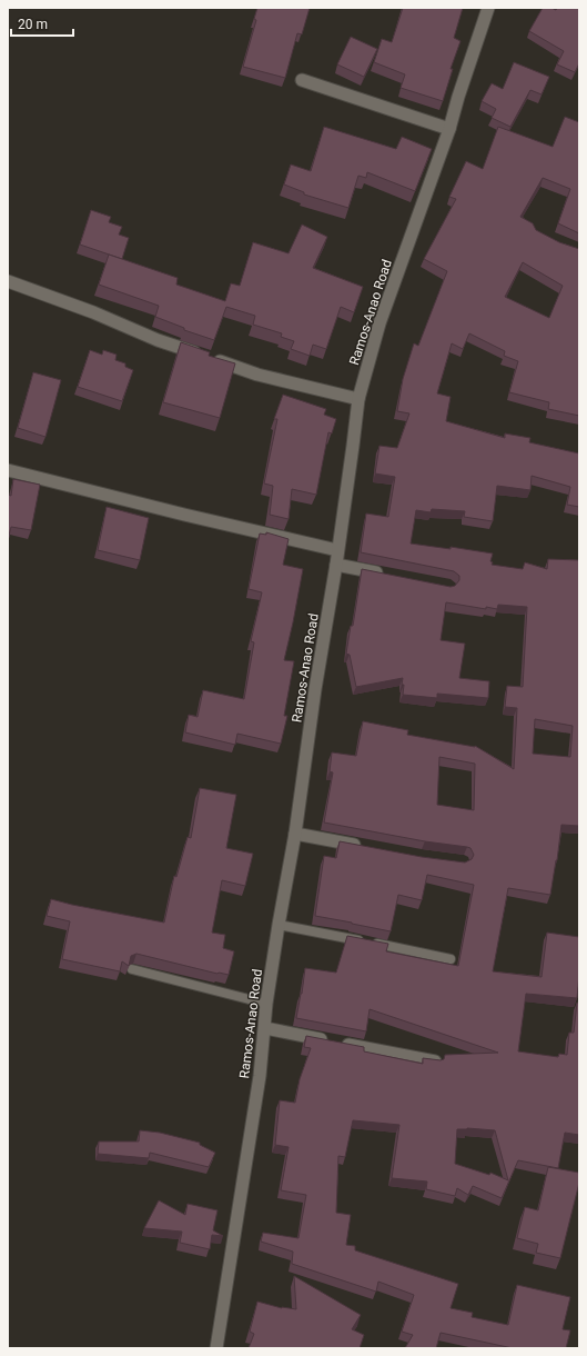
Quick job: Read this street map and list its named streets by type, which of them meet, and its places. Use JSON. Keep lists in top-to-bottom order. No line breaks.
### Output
{"streets":{"main road":["Ramos-Anao Road"]},"scale_bar":"20 m"}
